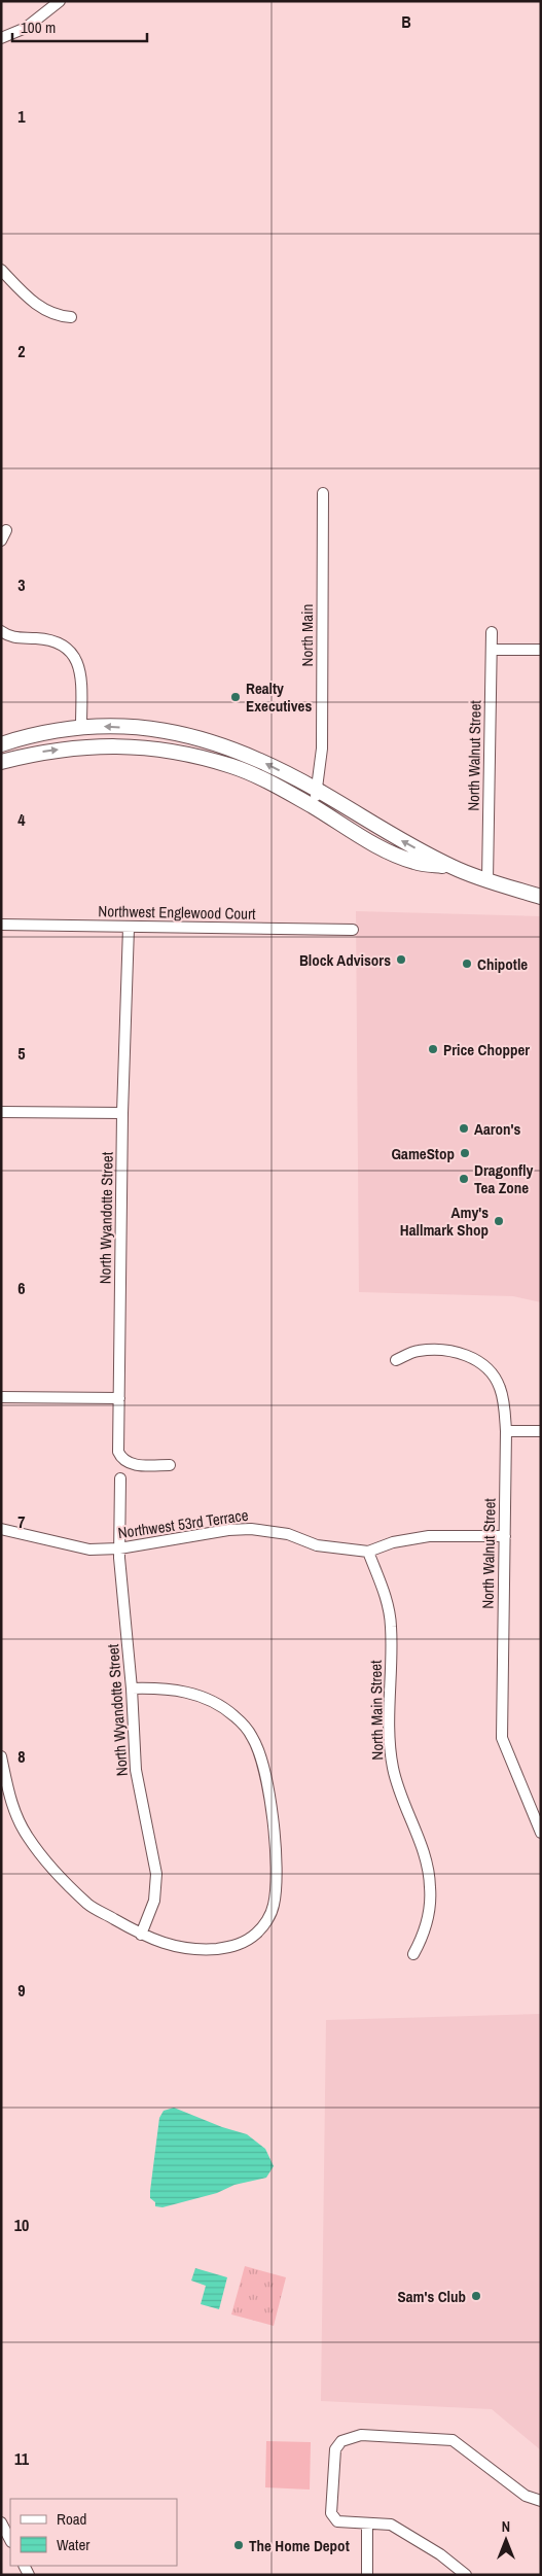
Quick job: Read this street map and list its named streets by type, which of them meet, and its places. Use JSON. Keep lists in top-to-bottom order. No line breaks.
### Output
{"streets":{"street":["North Main","North Walnut Street","Northwest Englewood Court","North Wyandotte Street","Northwest 53rd Terrace","North Main Street"]},"crossings":[["Northwest Englewood Court","North Wyandotte Street"],["North Wyandotte Street","Northwest 53rd Terrace"],["Northwest 53rd Terrace","North Main Street"]],"places":["Realty Executives","Block Advisors","Chipotle","Price Chopper","Aaron's","GameStop","Dragonfly Tea Zone","Amy's Hallmark Shop","Sam's Club","The Home Depot"],"legend":["Road","Water"],"scale_bar":"100 m","north":"top","grid":{"columns":["B"],"rows":["1","2","3","4","5","6","7","8","9","10","11"]}}
